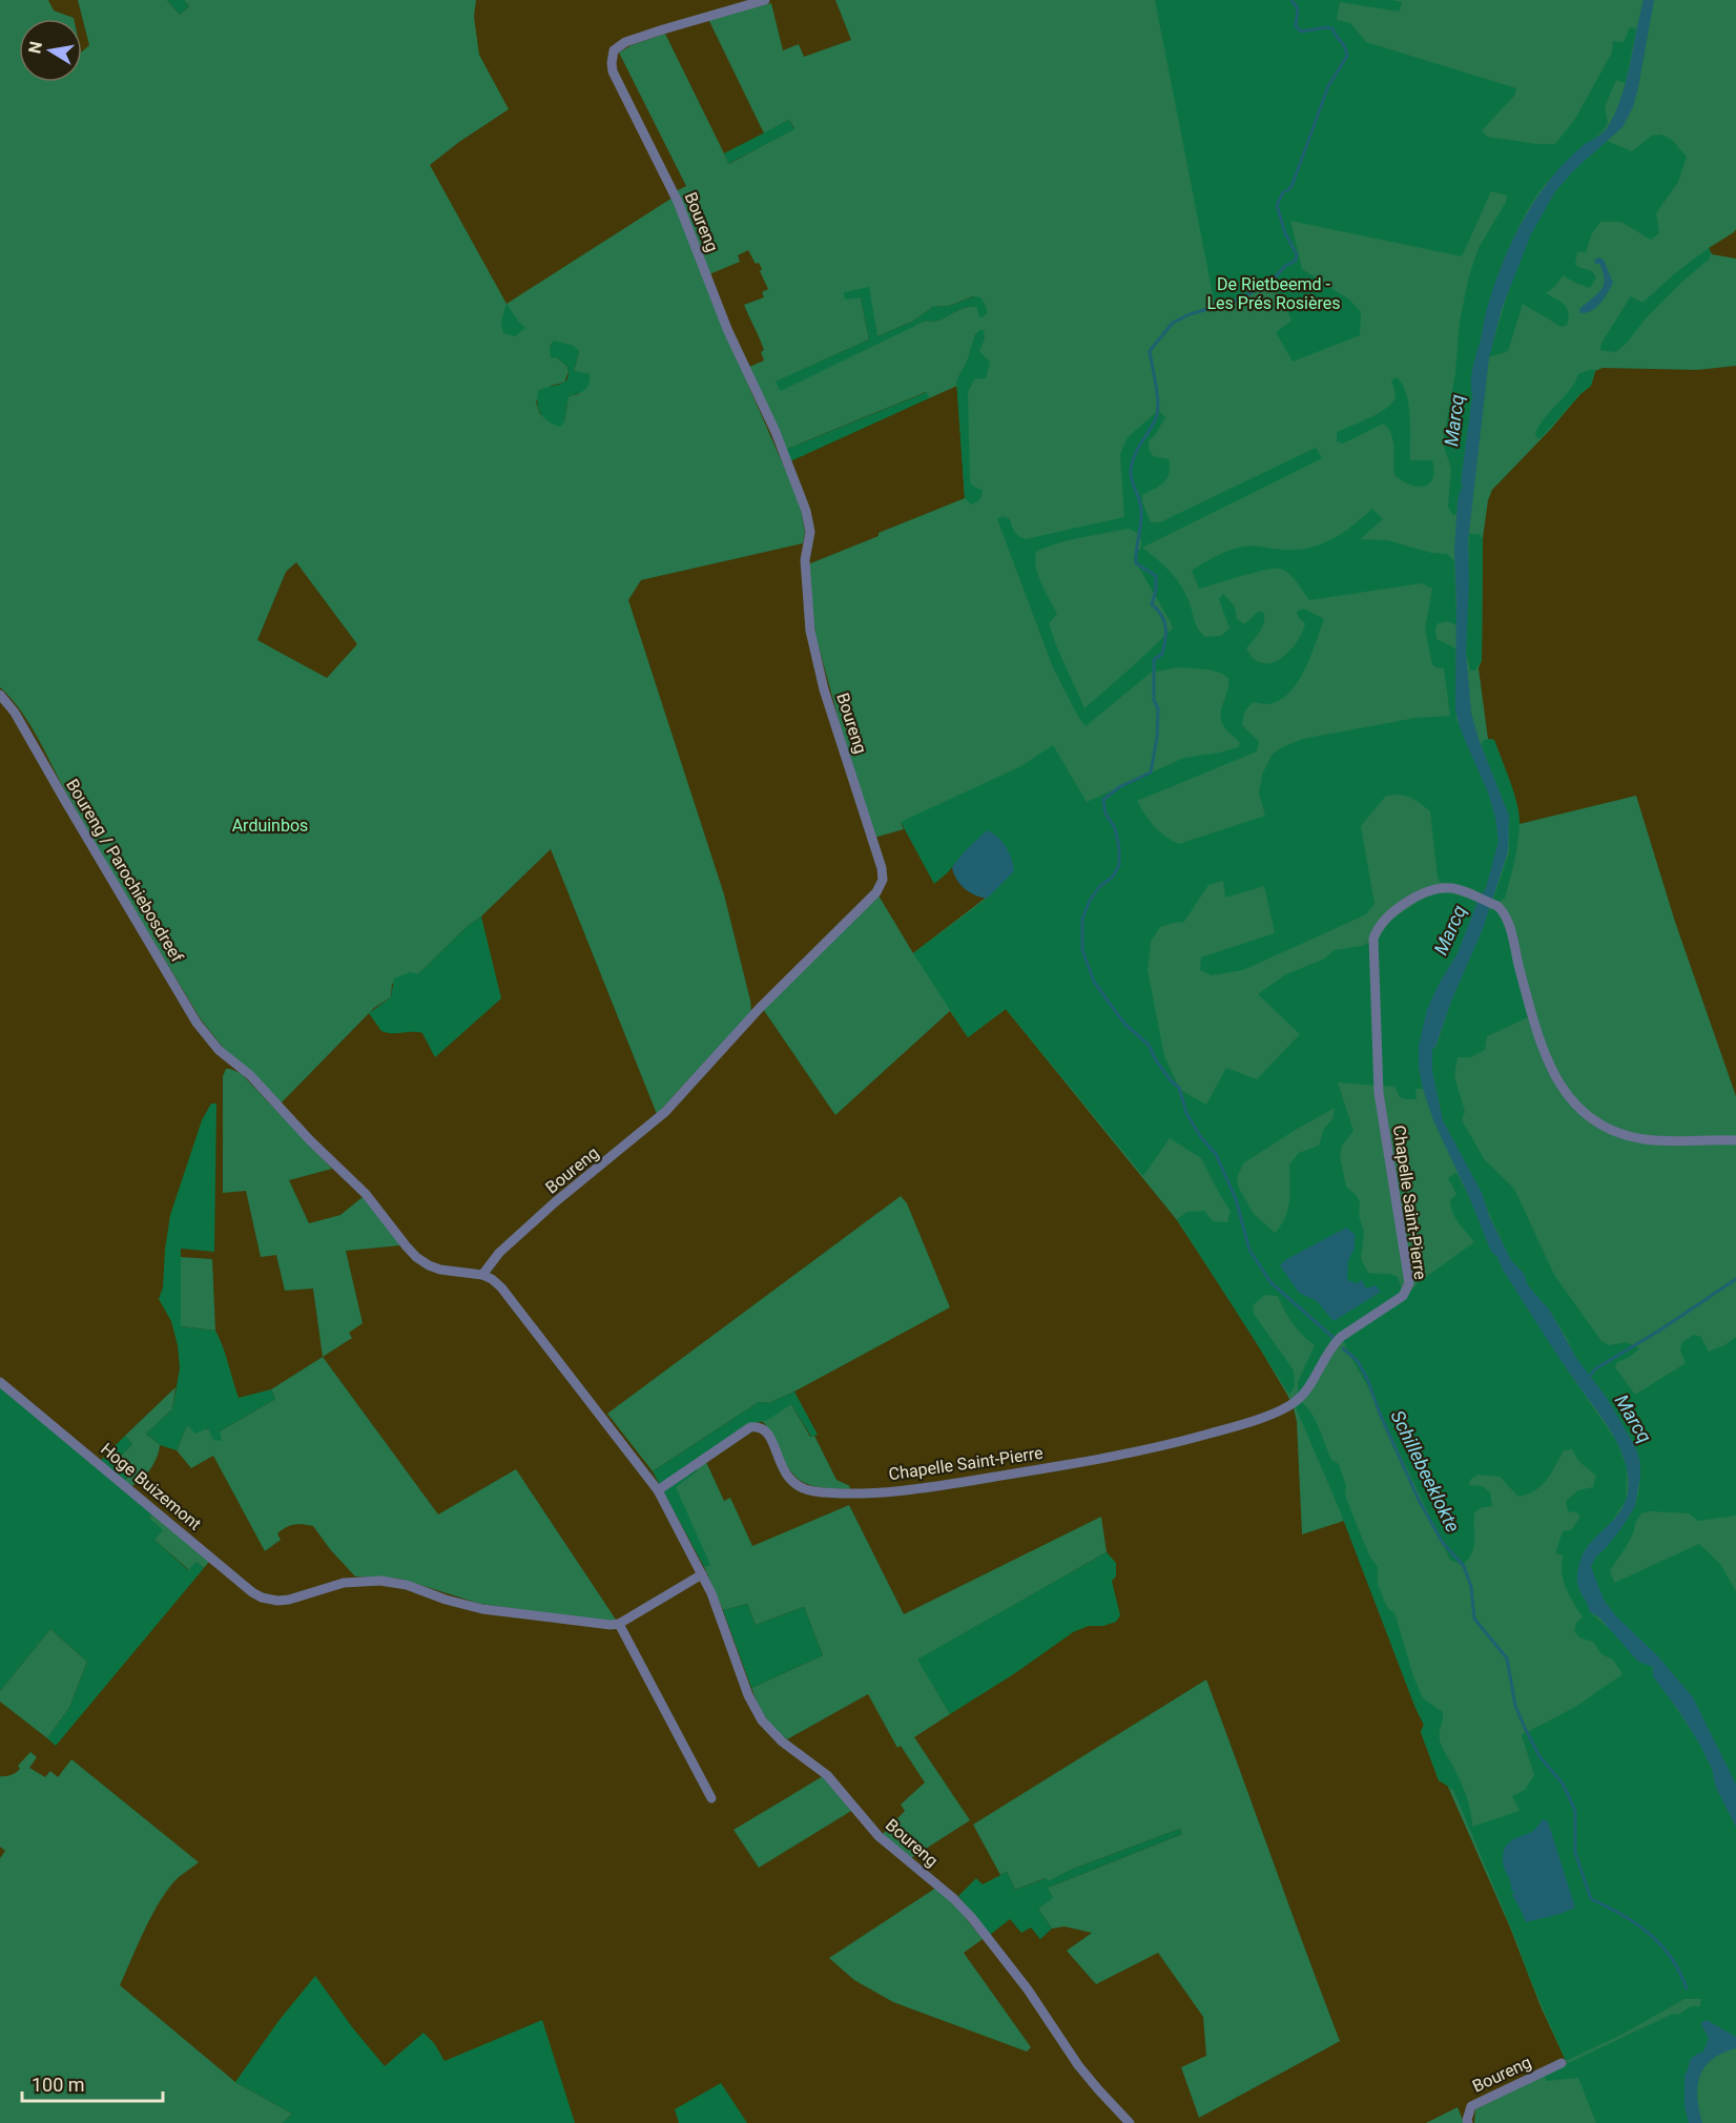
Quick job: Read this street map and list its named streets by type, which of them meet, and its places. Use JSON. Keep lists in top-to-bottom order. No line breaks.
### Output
{"streets":{"street":["Boureng","Boureng / Parochiebosdreef","Chapelle Saint-Pierre","Hoge Buizemont"]},"crossings":[["Boureng","Boureng / Parochiebosdreef"],["Boureng","Chapelle Saint-Pierre"]],"water":["Marcq","Schillebeeklokte"],"parks":["De Rietbeemd - Les Prés Rosières","Arduinbos"],"scale_bar":"100 m","north":"left"}
